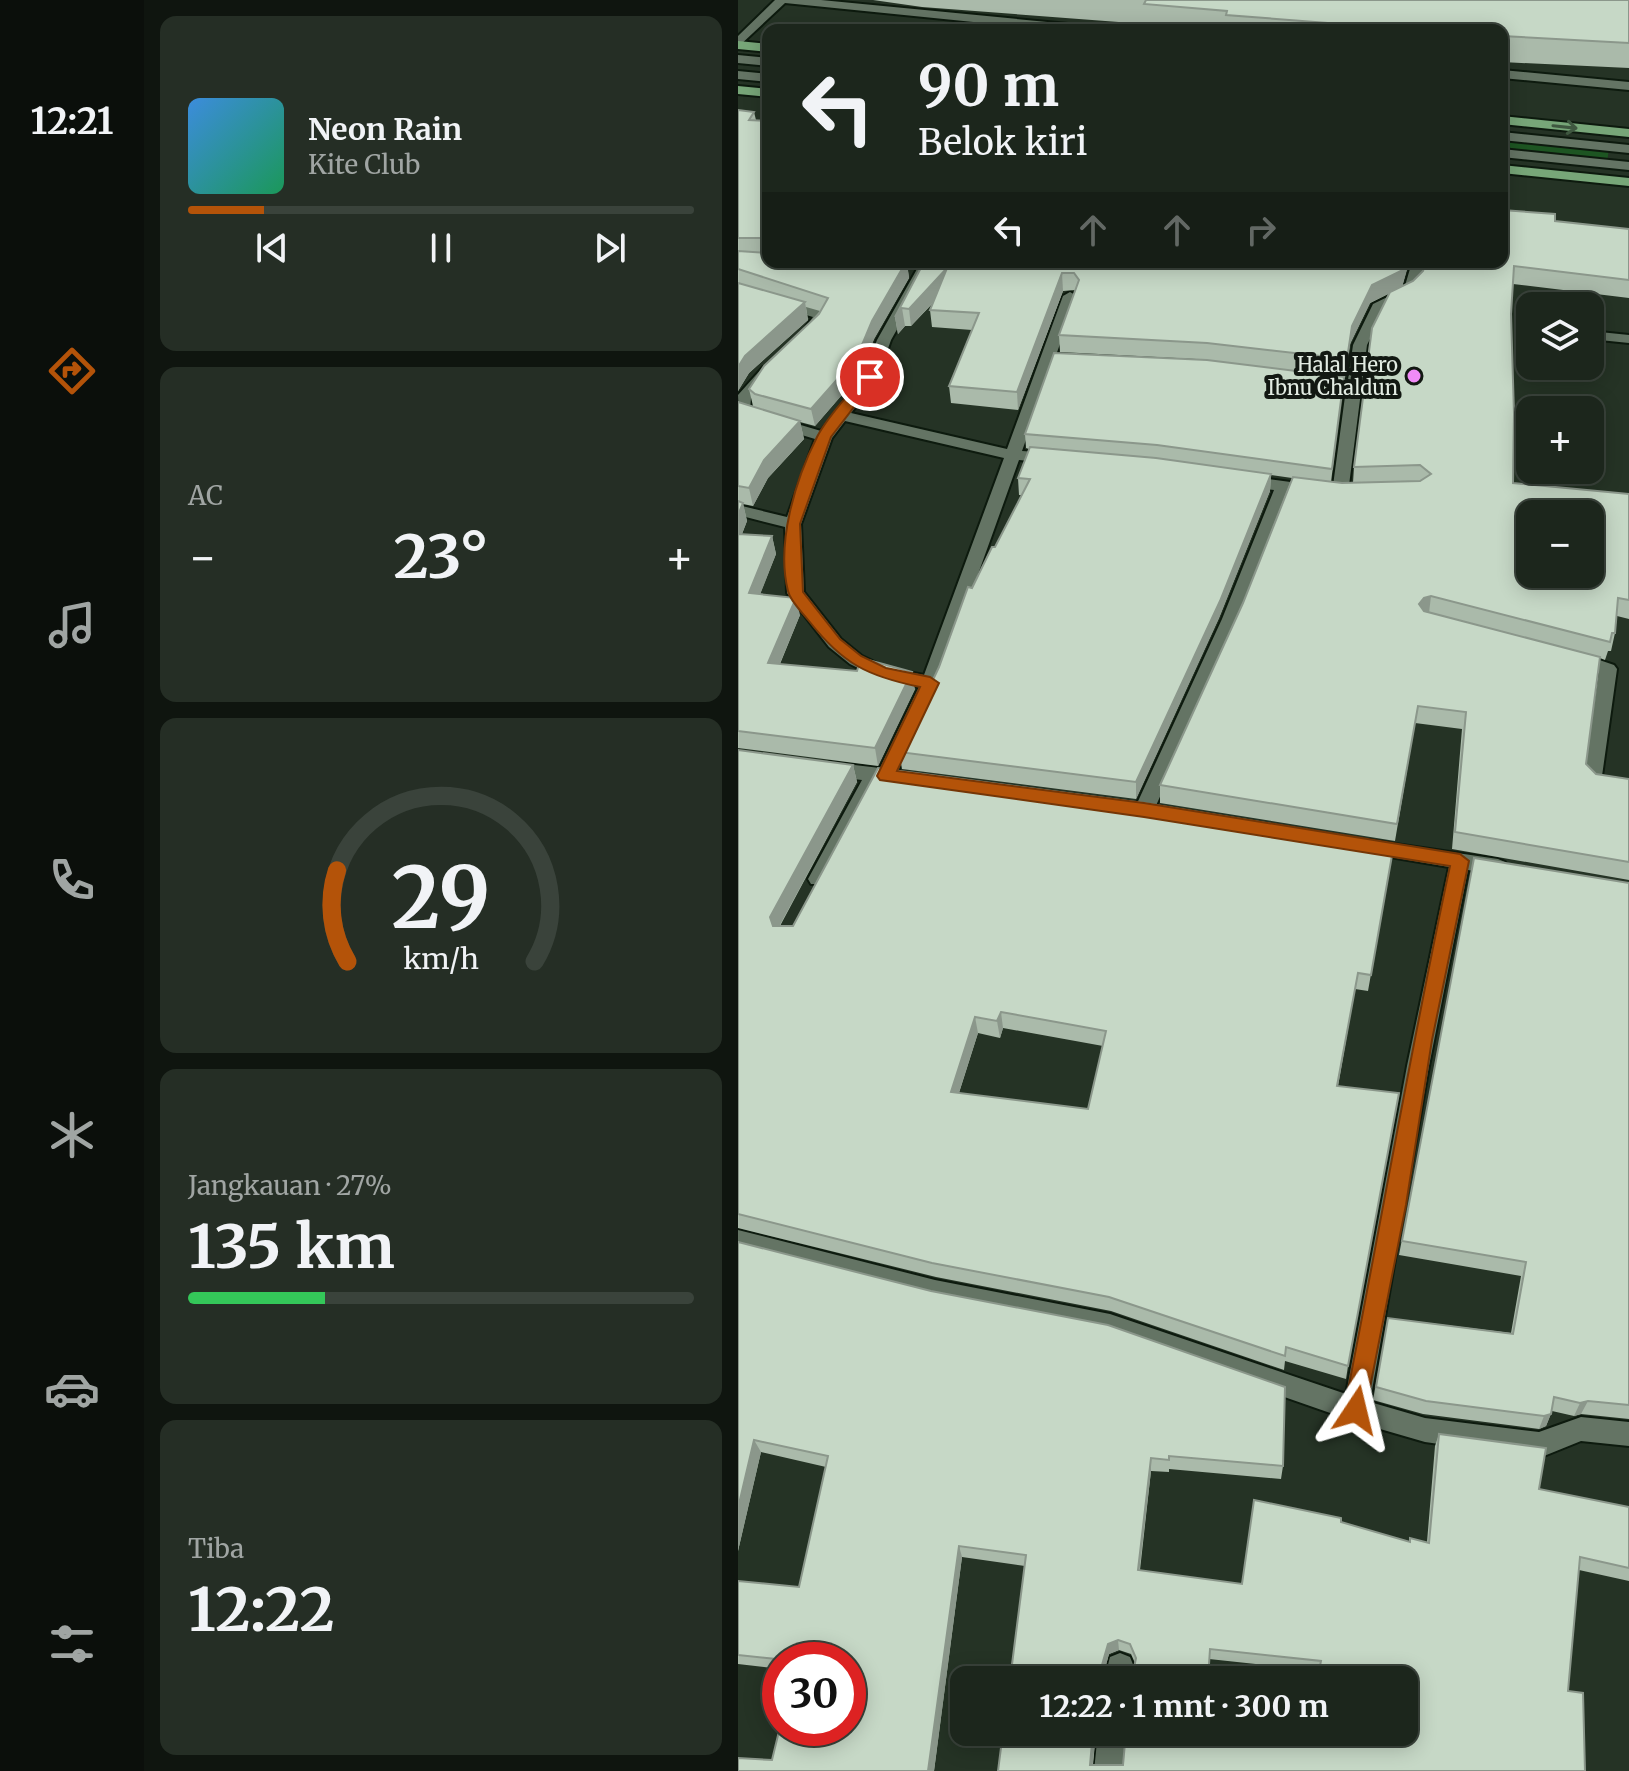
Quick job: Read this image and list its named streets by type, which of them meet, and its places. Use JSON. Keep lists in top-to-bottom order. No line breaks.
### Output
{"places":["Halal Hero Ibnu Chaldun"],"page":{"tabs":"12:21","turn":["90 m","Belok kiri"],"song":["Neon Rain","Kite Club"],"map_buttons":["+","−"],"tile":["AC",["Jangkauan · 27%","135 km"],["Tiba","12:22"]],"heat":["−","23°","+"],"limit":"30","trip":"12:22 · 1 mnt · 300 m","gauge":["29","km/h"]}}
